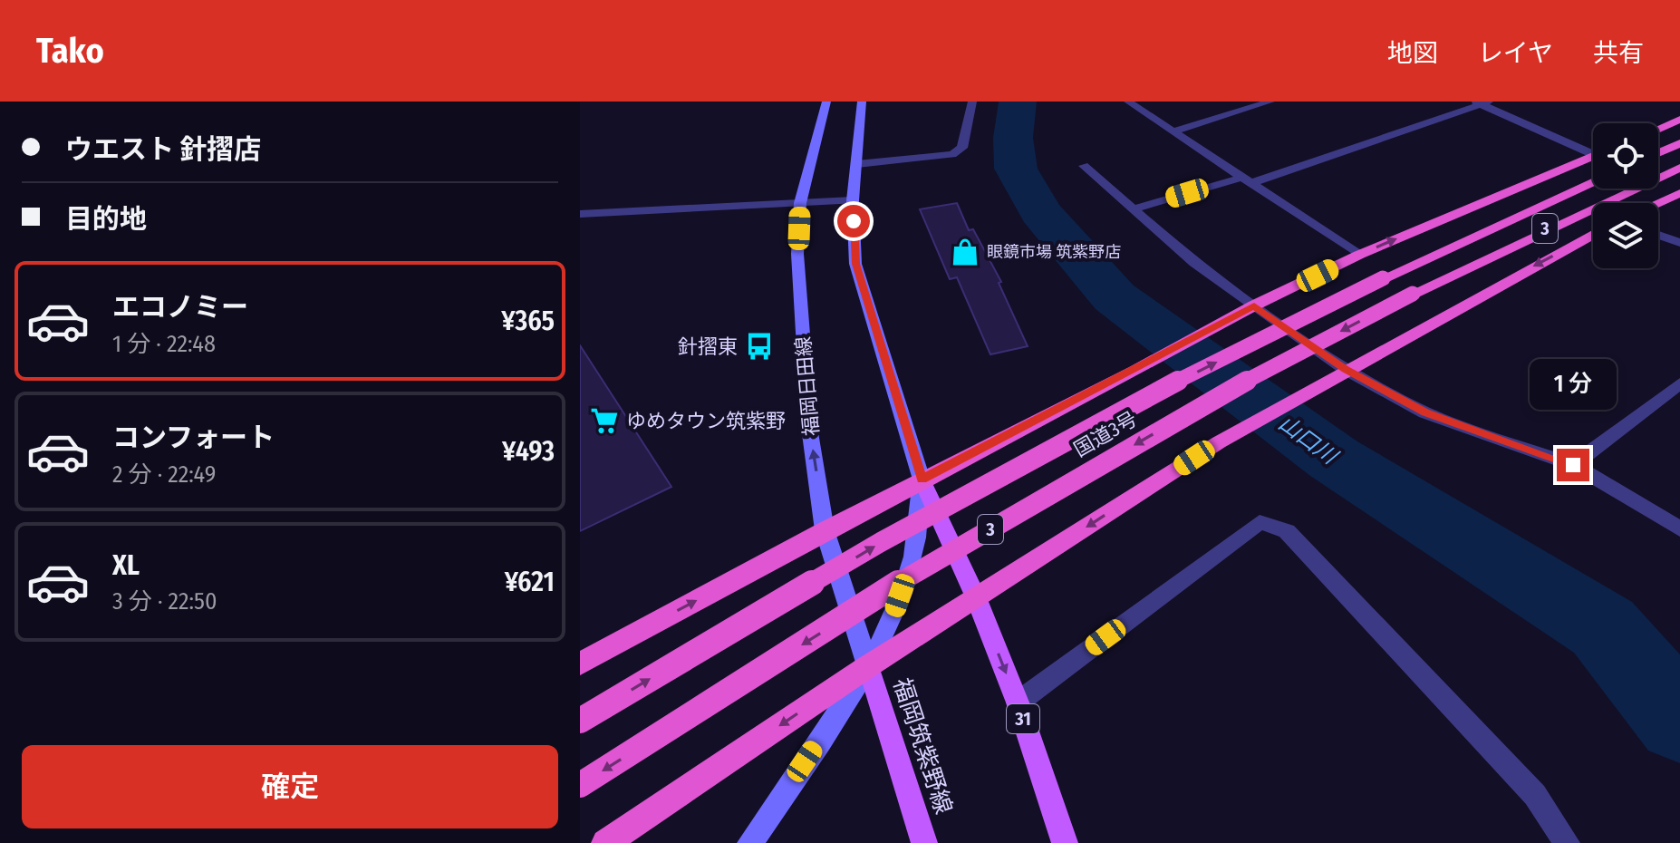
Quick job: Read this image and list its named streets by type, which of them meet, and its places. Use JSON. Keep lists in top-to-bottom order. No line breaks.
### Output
{"streets":{"highway":["3","国道3号"],"main road":["福岡日田線","31","福岡筑紫野線"]},"crossings":[["福岡日田線","福岡筑紫野線"]],"water":["山口川"],"places":{"shop":["眼鏡市場 筑紫野店"],"bus stop":["針摺東"],"supermarket":["ゆめタウン筑紫野"]},"page":{"header":"Tako","nav":["地図","レイヤ","共有"],"banner":["ウエスト 針摺店","目的地"],"list":[{"name":"エコノミー","note":"1 分 · 22:48","value":"¥365"},{"name":"コンフォート","note":"2 分 · 22:49","value":"¥493"},{"name":"XL","note":"3 分 · 22:50","value":"¥621"}],"bubble":"1 分","buttons":"確定"}}
